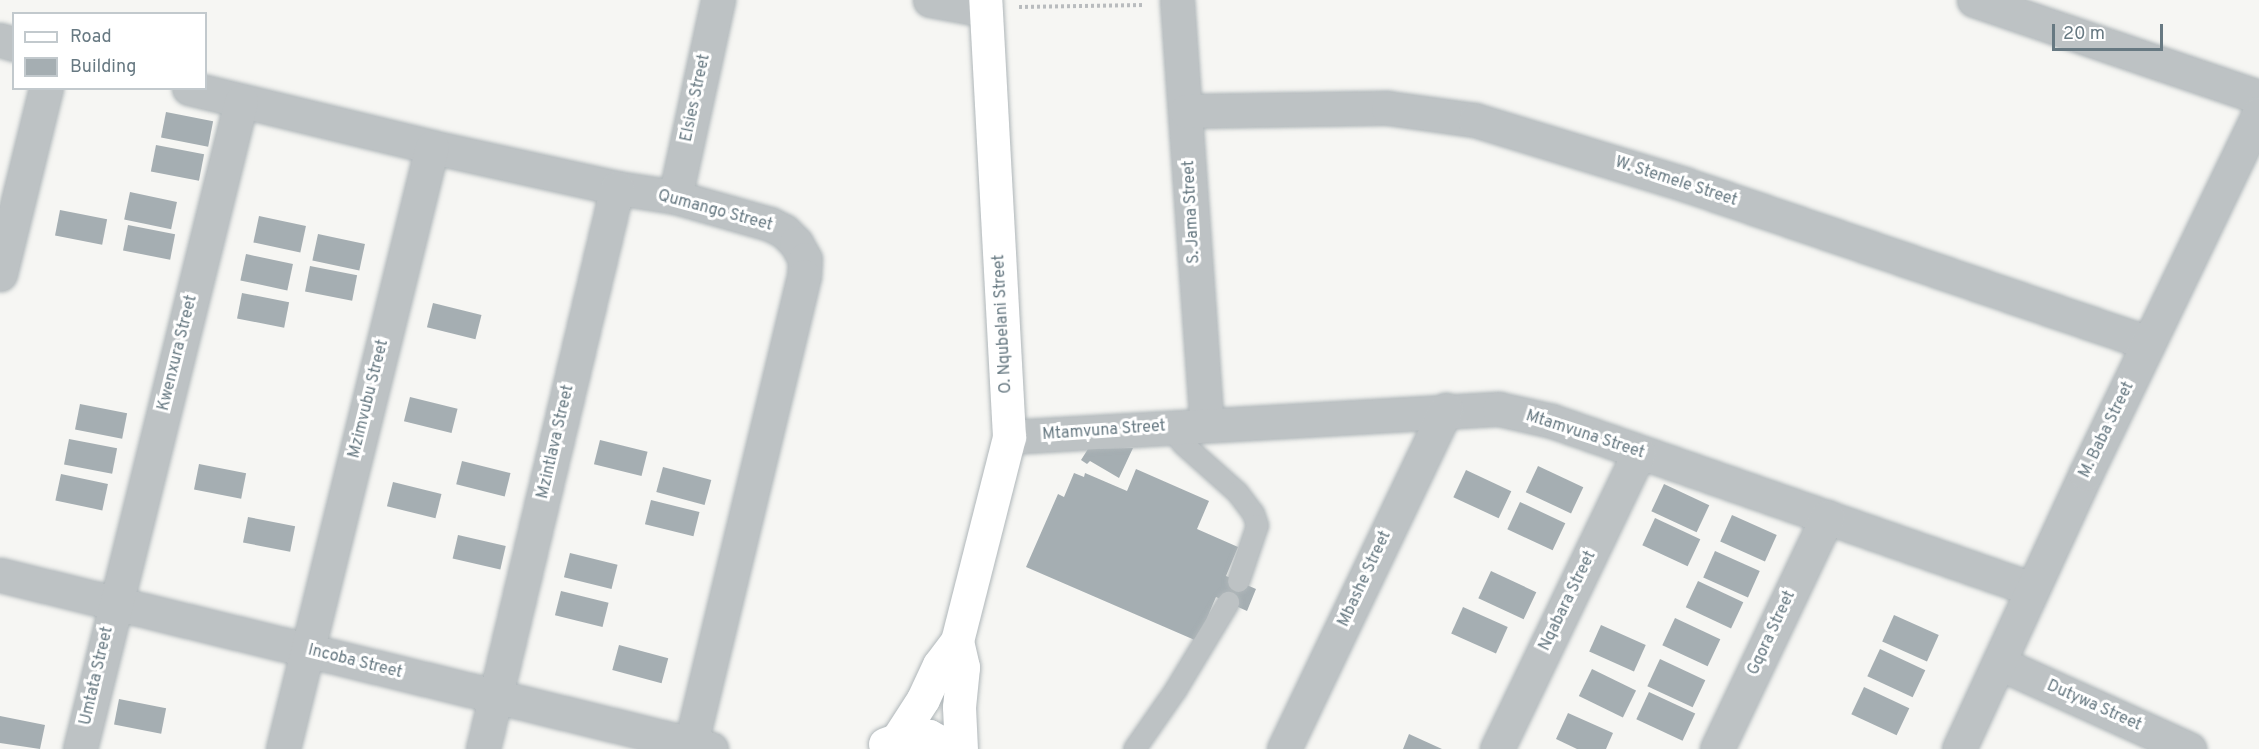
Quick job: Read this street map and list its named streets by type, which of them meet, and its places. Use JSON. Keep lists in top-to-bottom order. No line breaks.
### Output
{"streets":{"street":["Elsies Street","W. Stemele Street","Qumango Street","S. Jama Street","O. Nqubelani Street","Kwenxura Street","Mzimvubu Street","M. Baba Street","Mtamvuna Street","Mzintlava Street","Mbashe Street","Nqabara Street","Gqora Street","Incoba Street","Umtata Street","Dutywa Street"]},"crossings":[["Elsies Street","Qumango Street"],["W. Stemele Street","S. Jama Street"],["W. Stemele Street","M. Baba Street"],["Qumango Street","Kwenxura Street"],["Qumango Street","Mzimvubu Street"],["Qumango Street","Mzintlava Street"],["Qumango Street","Incoba Street"],["S. Jama Street","Mtamvuna Street"],["O. Nqubelani Street","Mtamvuna Street"],["Kwenxura Street","Incoba Street"],["Kwenxura Street","Umtata Street"],["Mzimvubu Street","Incoba Street"],["M. Baba Street","Mtamvuna Street"],["M. Baba Street","Dutywa Street"],["Mtamvuna Street","Mbashe Street"],["Mtamvuna Street","Nqabara Street"],["Mtamvuna Street","Gqora Street"],["Mzintlava Street","Incoba Street"],["Incoba Street","Umtata Street"]],"legend":["Road","Building"],"scale_bar":"20 m"}
